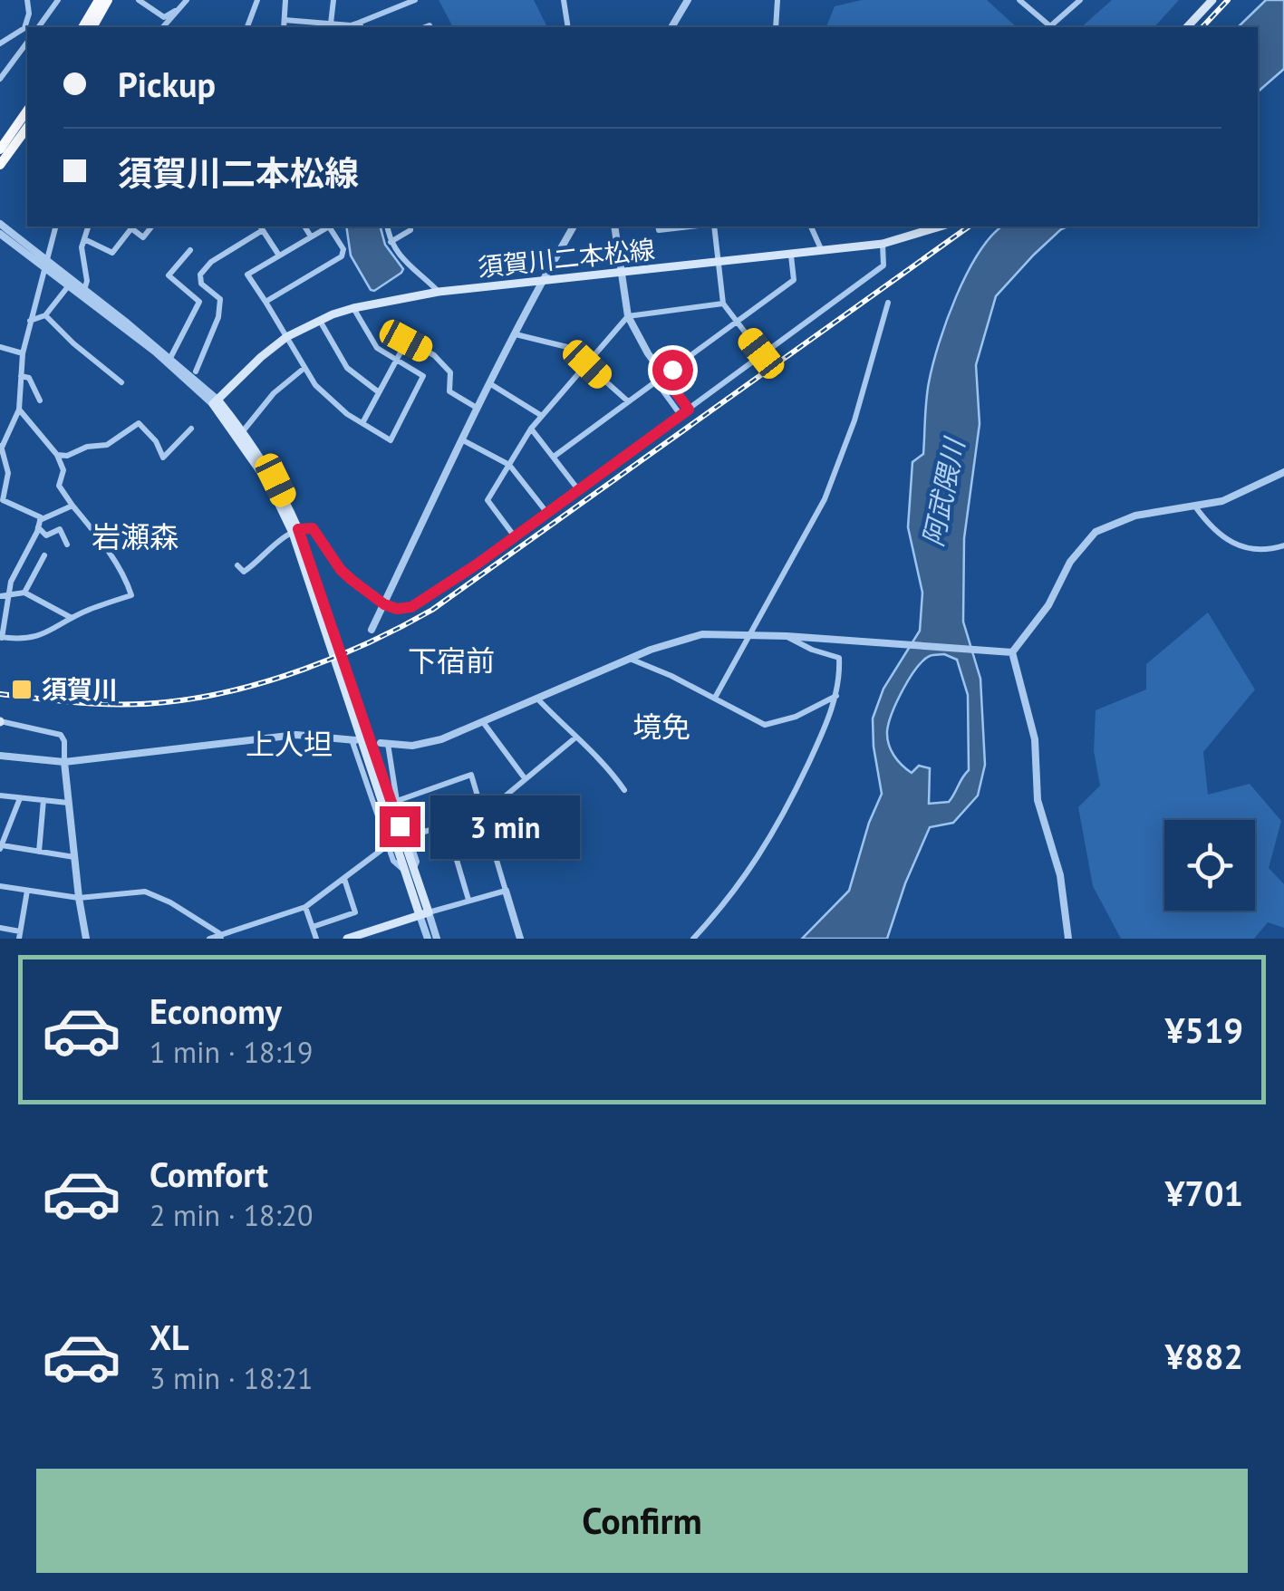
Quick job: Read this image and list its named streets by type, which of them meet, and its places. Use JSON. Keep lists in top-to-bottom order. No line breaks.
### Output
{"streets":{"main road":["須賀川二本松線"]},"districts":["岩瀬森","下宿前","境免","上人坦"],"water":["阿武隈川"],"places":{"transit":["須賀川"]},"page":{"banner":["Pickup","須賀川二本松線"],"bubble":"3 min","list":[{"name":"Economy","note":"1 min · 18:19","value":"¥519"},{"name":"Comfort","note":"2 min · 18:20","value":"¥701"},{"name":"XL","note":"3 min · 18:21","value":"¥882"}],"buttons":"Confirm"}}
